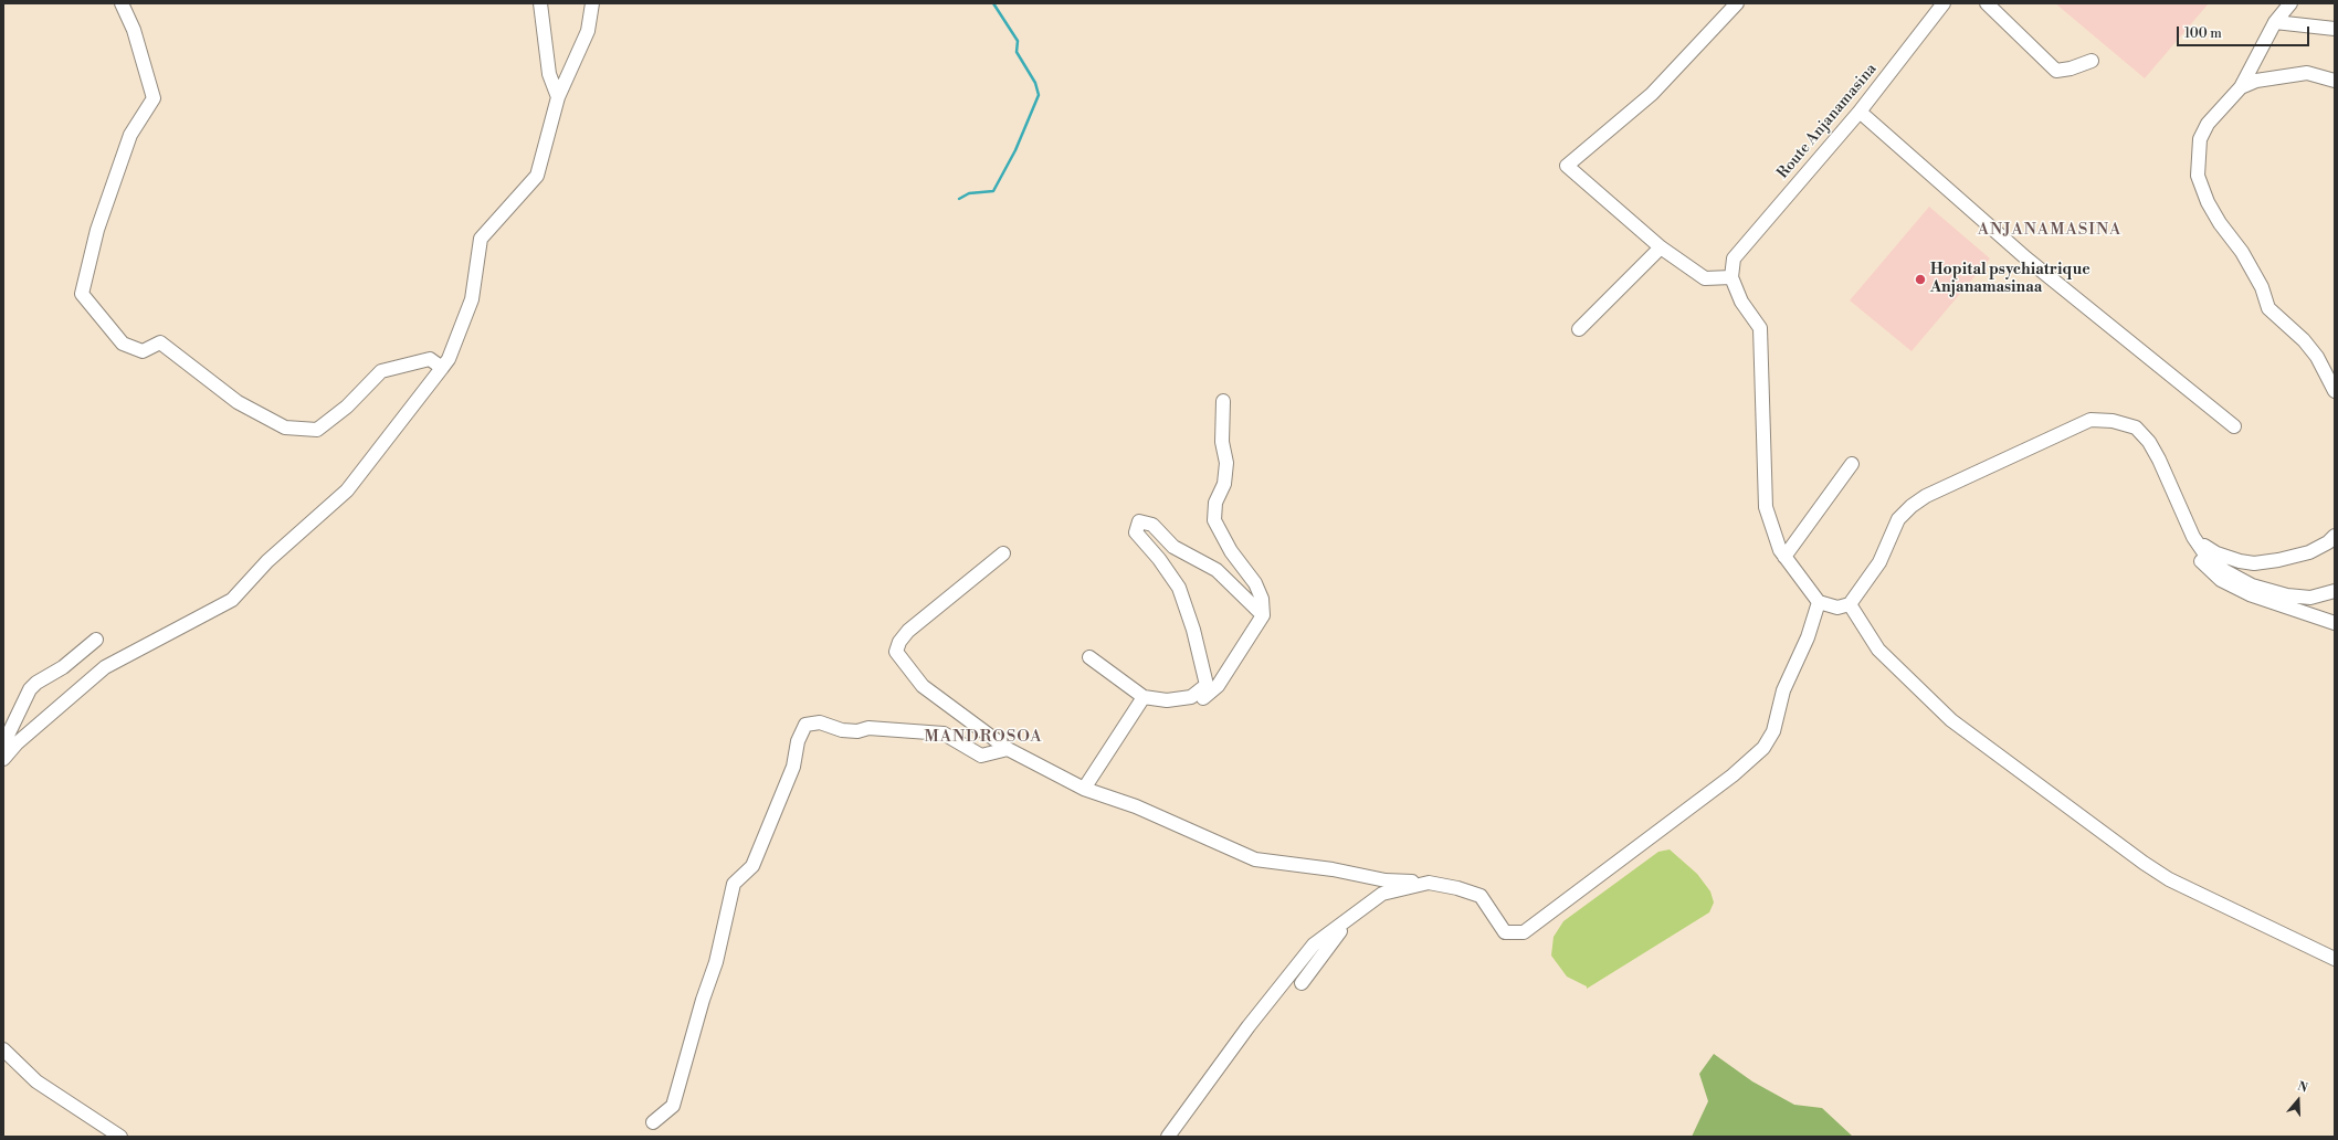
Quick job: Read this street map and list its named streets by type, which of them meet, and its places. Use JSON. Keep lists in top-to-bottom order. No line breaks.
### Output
{"streets":{"street":["Route Anjanamasina"]},"districts":["ANJANAMASINA","MANDROSOA"],"places":["Hopital psychiatrique Anjanamasinaa"],"scale_bar":"100 m","north":"top"}
